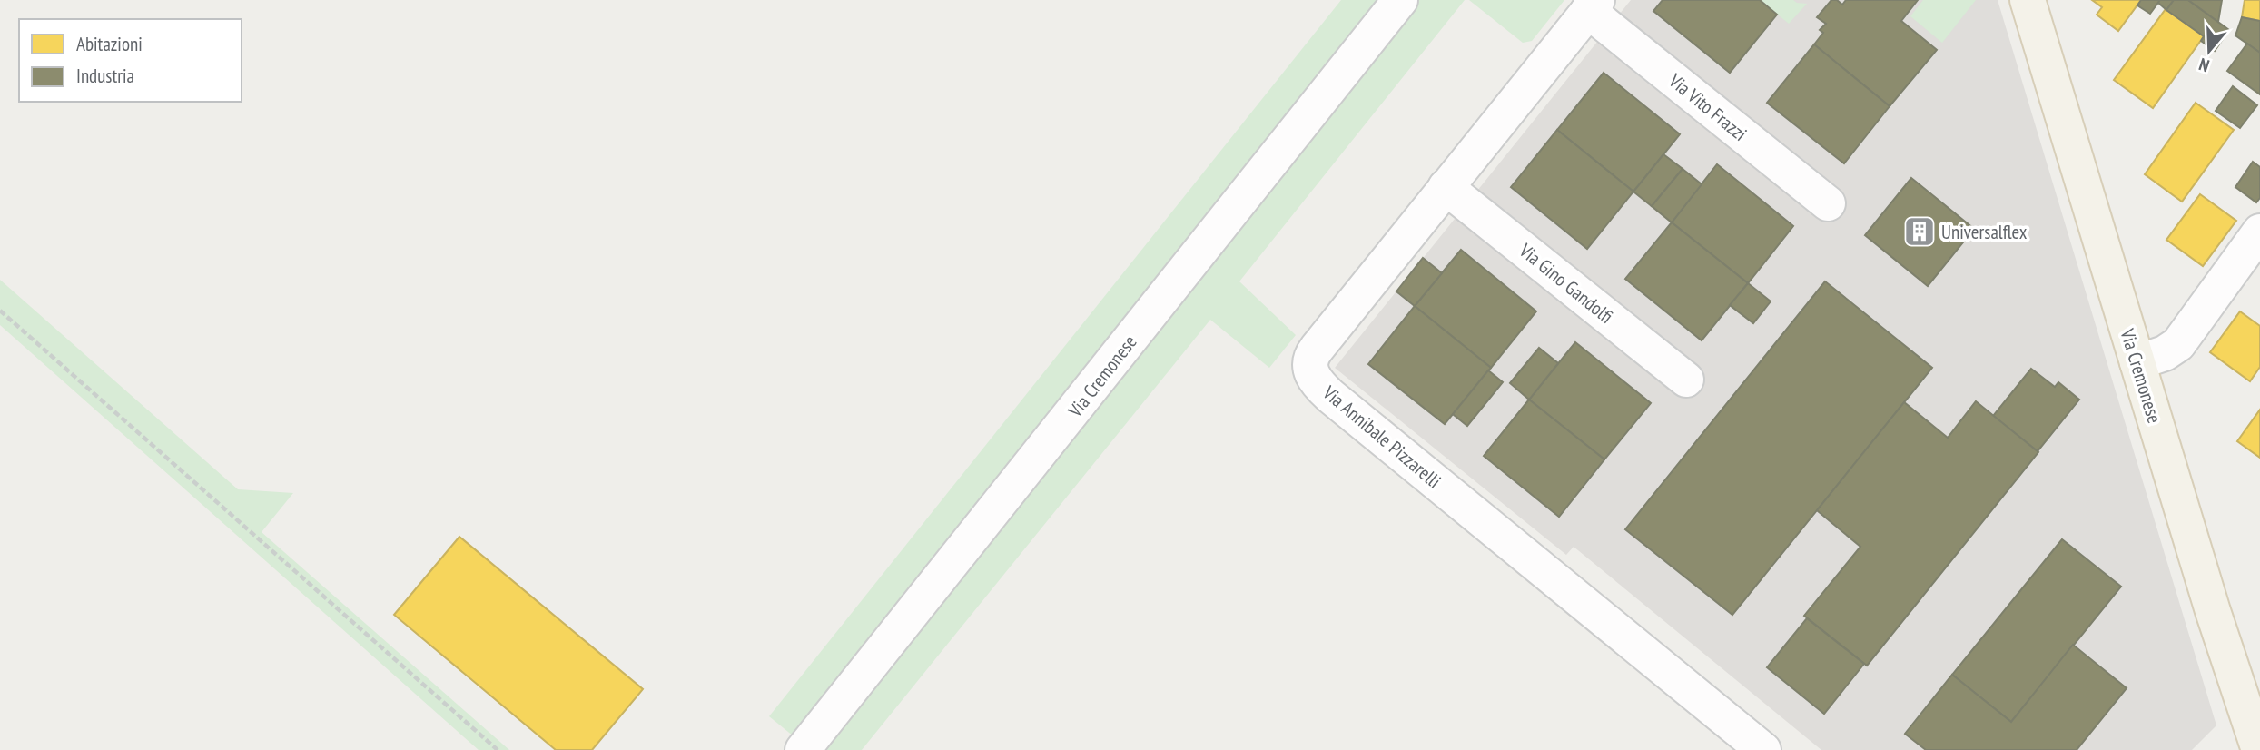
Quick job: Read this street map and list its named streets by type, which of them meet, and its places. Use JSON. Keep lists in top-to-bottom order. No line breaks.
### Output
{"streets":{"main road":["Via Cremonese"],"street":["Via Vito Frazzi","Via Gino Gandolfi","Via Annibale Pizzarelli"]},"crossings":[["Via Vito Frazzi","Via Annibale Pizzarelli"],["Via Gino Gandolfi","Via Annibale Pizzarelli"]],"places":{"building":["Universalflex"]},"legend":["Abitazioni","Industria"],"north":"bottom"}
